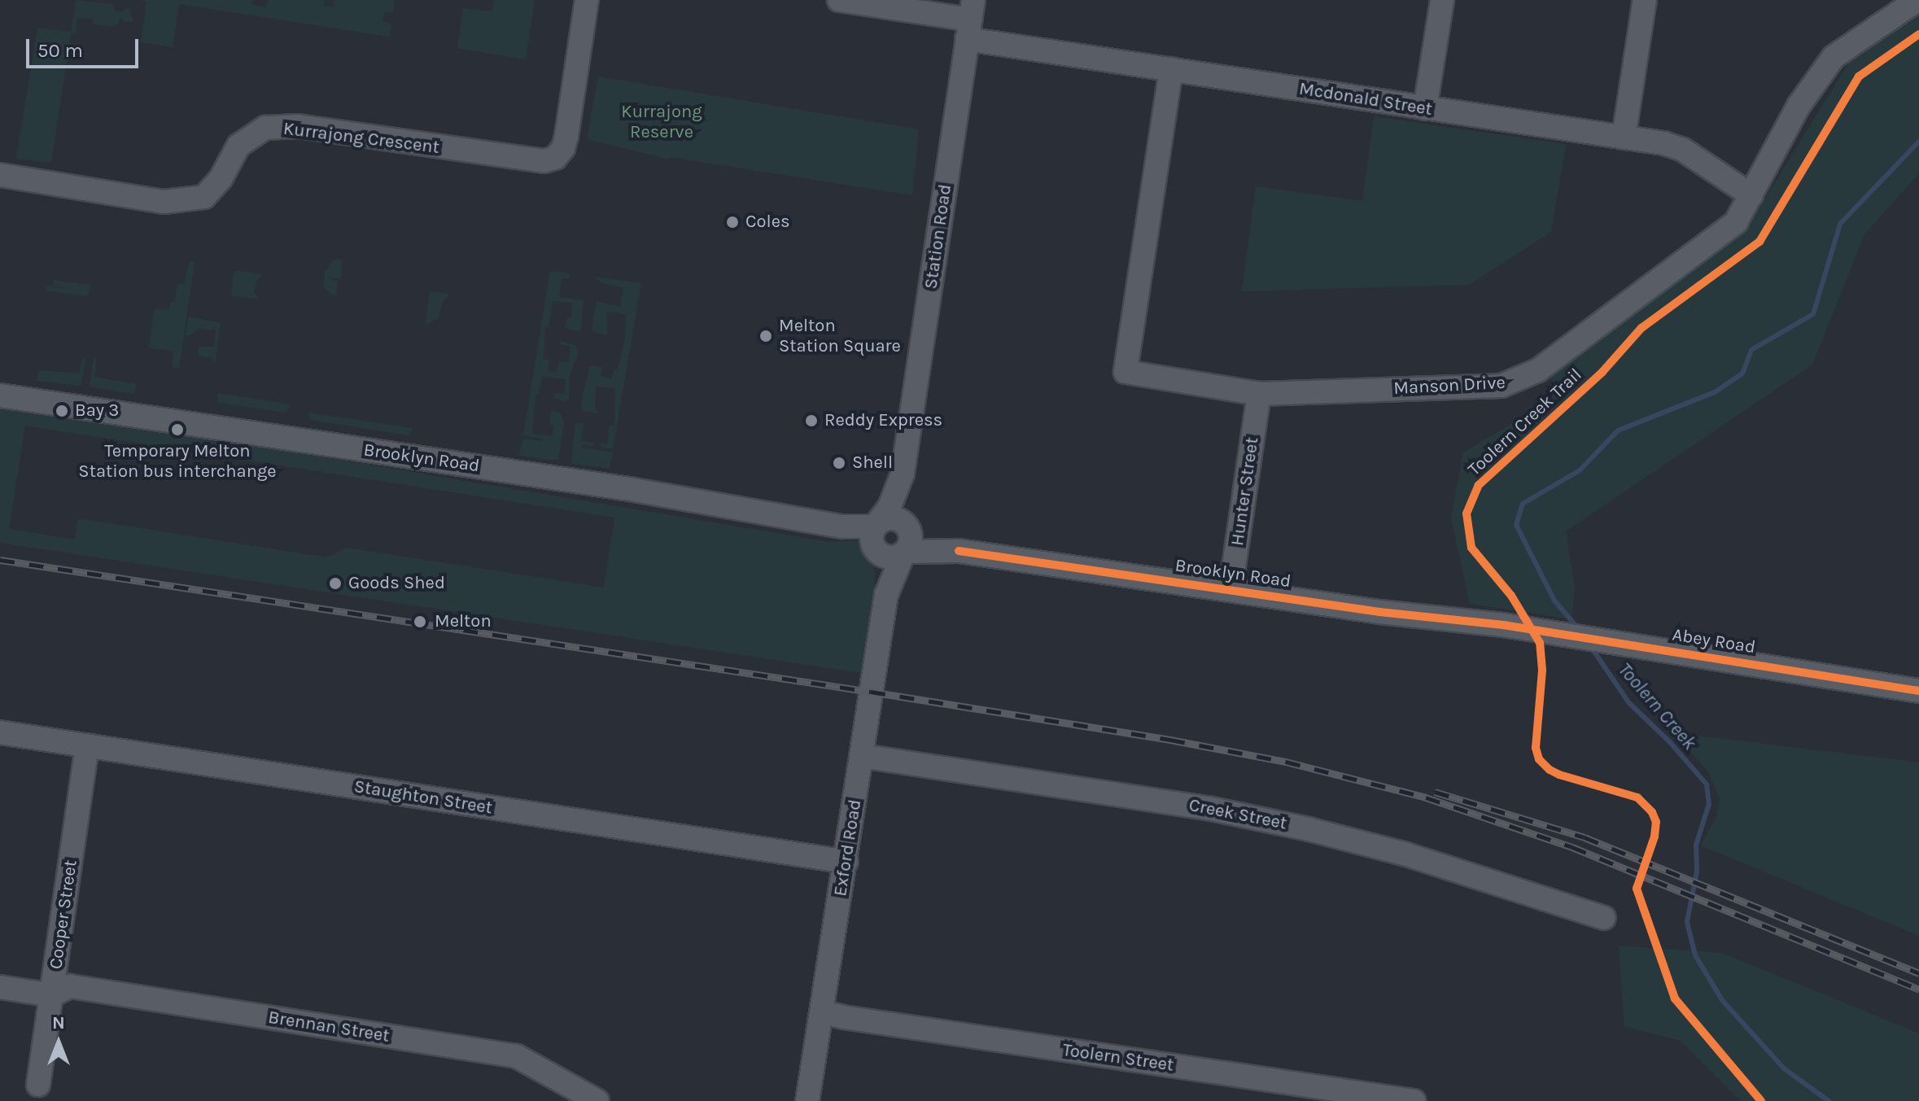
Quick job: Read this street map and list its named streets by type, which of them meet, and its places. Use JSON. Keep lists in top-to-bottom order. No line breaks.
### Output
{"streets":{"street":["Mcdonald Street","Kurrajong Crescent","Station Road","Manson Drive","Brooklyn Road","Hunter Street","Abey Road","Staughton Street","Creek Street","Exford Road","Cooper Street","Brennan Street","Toolern Street"],"cycle path":["Toolern Creek Trail"]},"crossings":[["Mcdonald Street","Station Road"],["Mcdonald Street","Manson Drive"],["Station Road","Brooklyn Road"],["Station Road","Exford Road"],["Manson Drive","Hunter Street"],["Brooklyn Road","Hunter Street"],["Brooklyn Road","Abey Road"],["Brooklyn Road","Exford Road"],["Staughton Street","Exford Road"],["Staughton Street","Cooper Street"],["Creek Street","Exford Road"],["Exford Road","Toolern Street"],["Cooper Street","Brennan Street"]],"water":["Toolern Creek"],"parks":["Kurrajong Reserve"],"places":["Coles","Melton Station Square","Bay 3","Reddy Express","Temporary Melton Station bus interchange","Shell","Goods Shed","Melton"],"scale_bar":"50 m","north":"top"}
